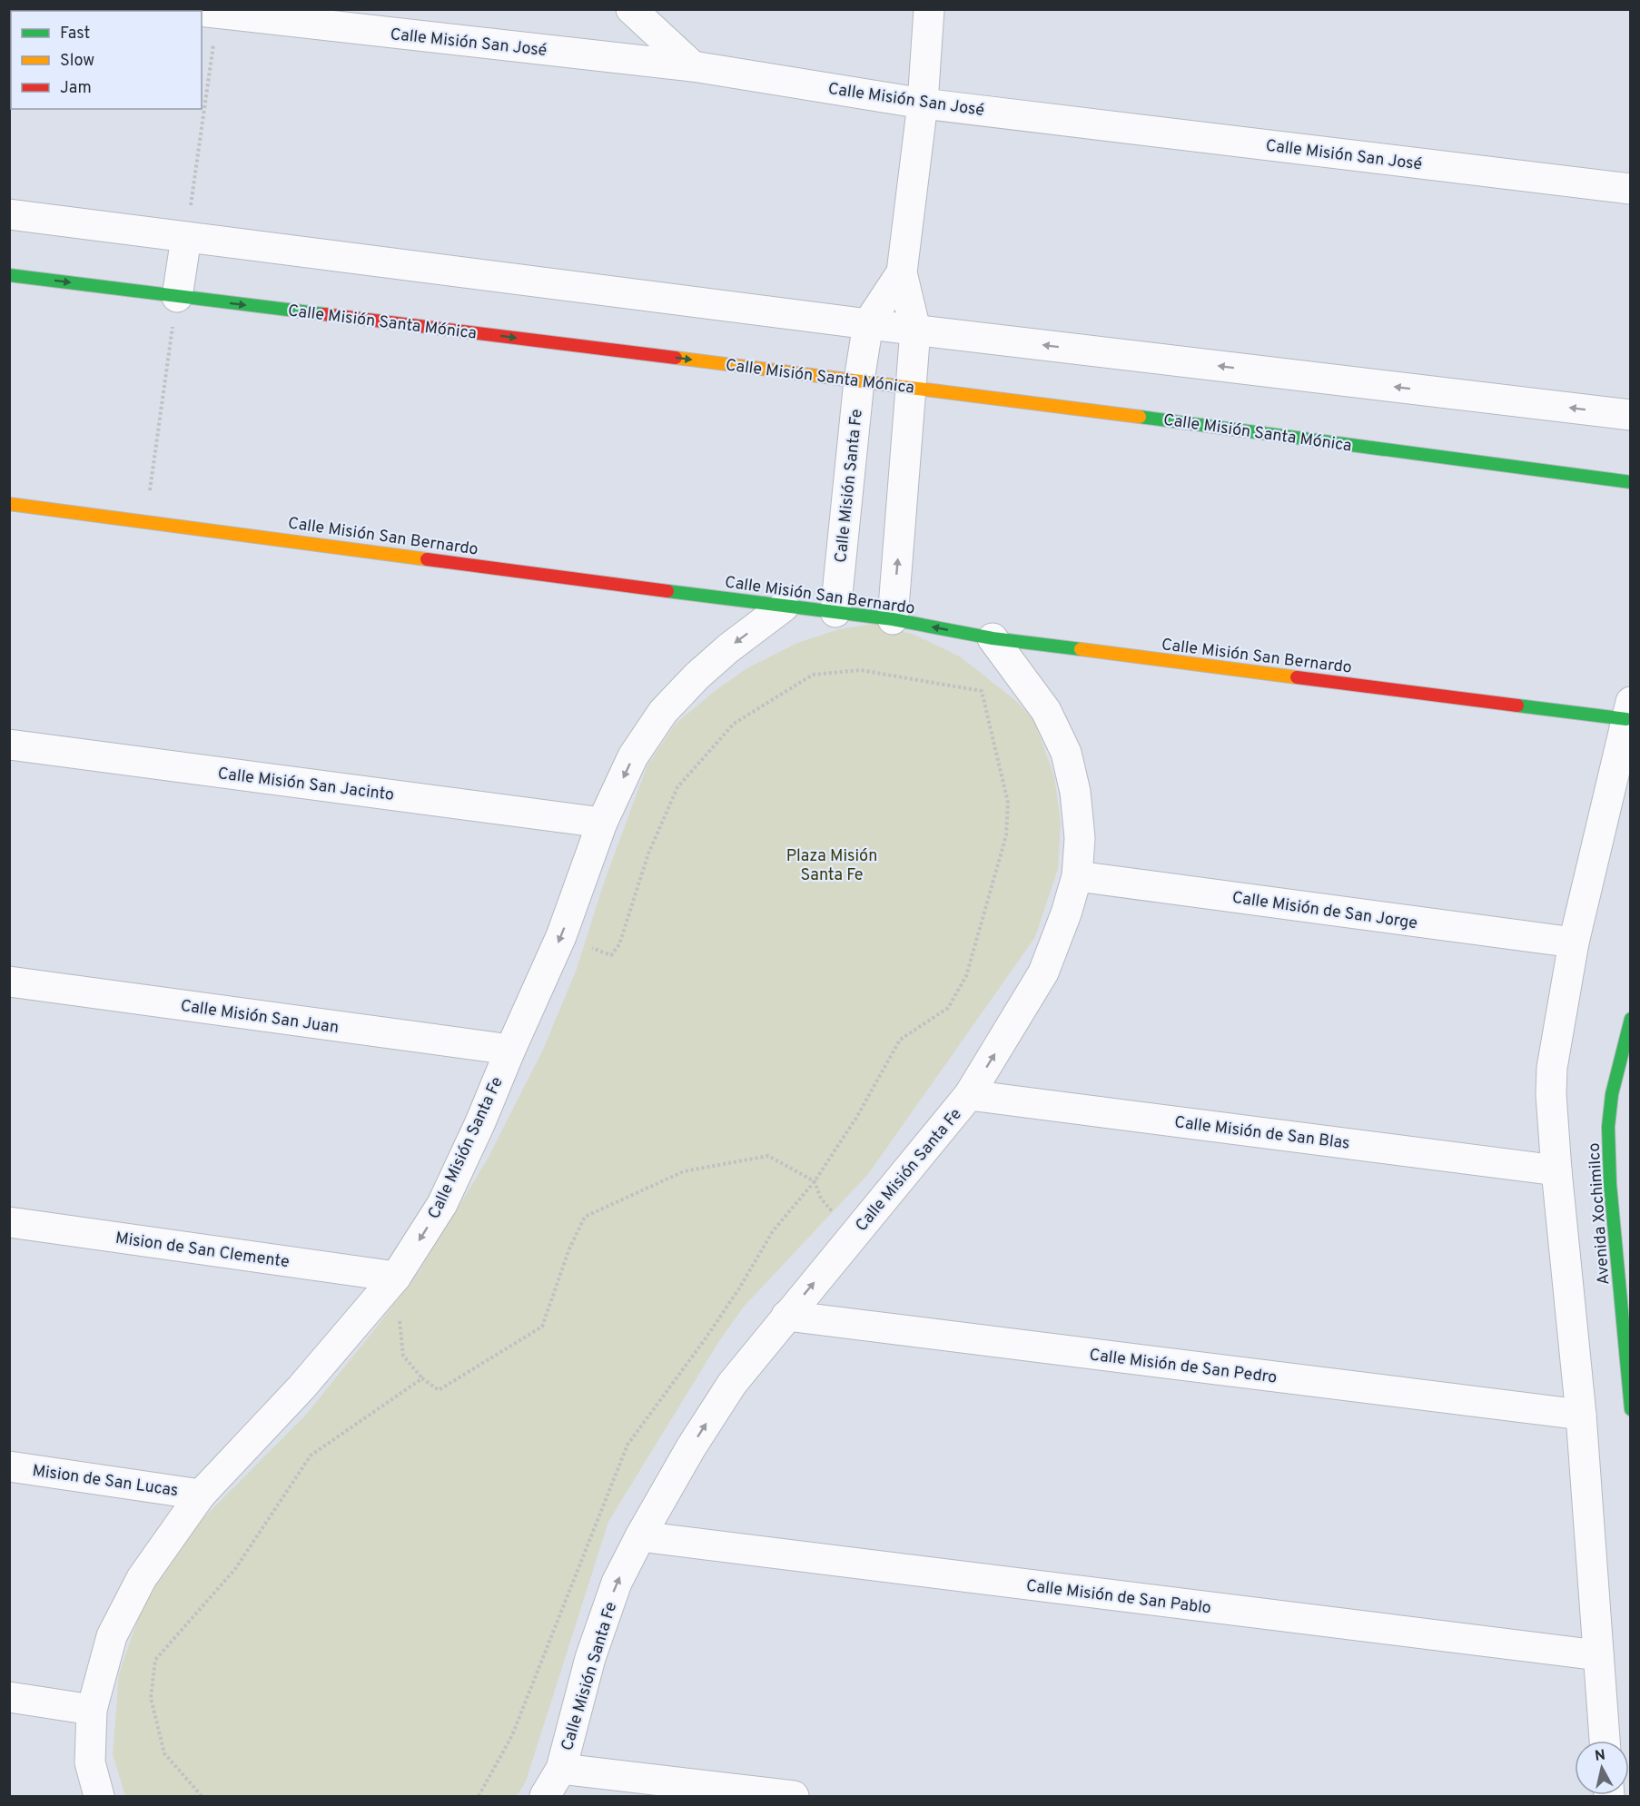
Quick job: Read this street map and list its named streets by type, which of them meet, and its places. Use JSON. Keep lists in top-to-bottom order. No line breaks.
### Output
{"streets":{"street":["Calle Misión San José","Calle Misión Santa Mónica","Calle Misión Santa Fe","Calle Misión San Bernardo","Calle Misión San Jacinto","Calle Misión de San Jorge","Calle Misión San Juan","Calle Misión de San Blas","Avenida Xochimilco","Mision de San Clemente","Calle Misión de San Pedro","Mision de San Lucas","Calle Misión de San Pablo"]},"crossings":[["Calle Misión San José","Calle Misión Santa Fe"],["Calle Misión Santa Mónica","Calle Misión Santa Fe"],["Calle Misión Santa Fe","Calle Misión San Bernardo"],["Calle Misión Santa Fe","Calle Misión San Jacinto"],["Calle Misión Santa Fe","Calle Misión de San Jorge"],["Calle Misión Santa Fe","Calle Misión San Juan"],["Calle Misión Santa Fe","Calle Misión de San Blas"],["Calle Misión Santa Fe","Mision de San Clemente"],["Calle Misión Santa Fe","Calle Misión de San Pedro"],["Calle Misión Santa Fe","Mision de San Lucas"],["Calle Misión Santa Fe","Calle Misión de San Pablo"]],"parks":["Plaza Misión Santa Fe"],"legend":["Fast","Slow","Jam"],"north":"top"}
